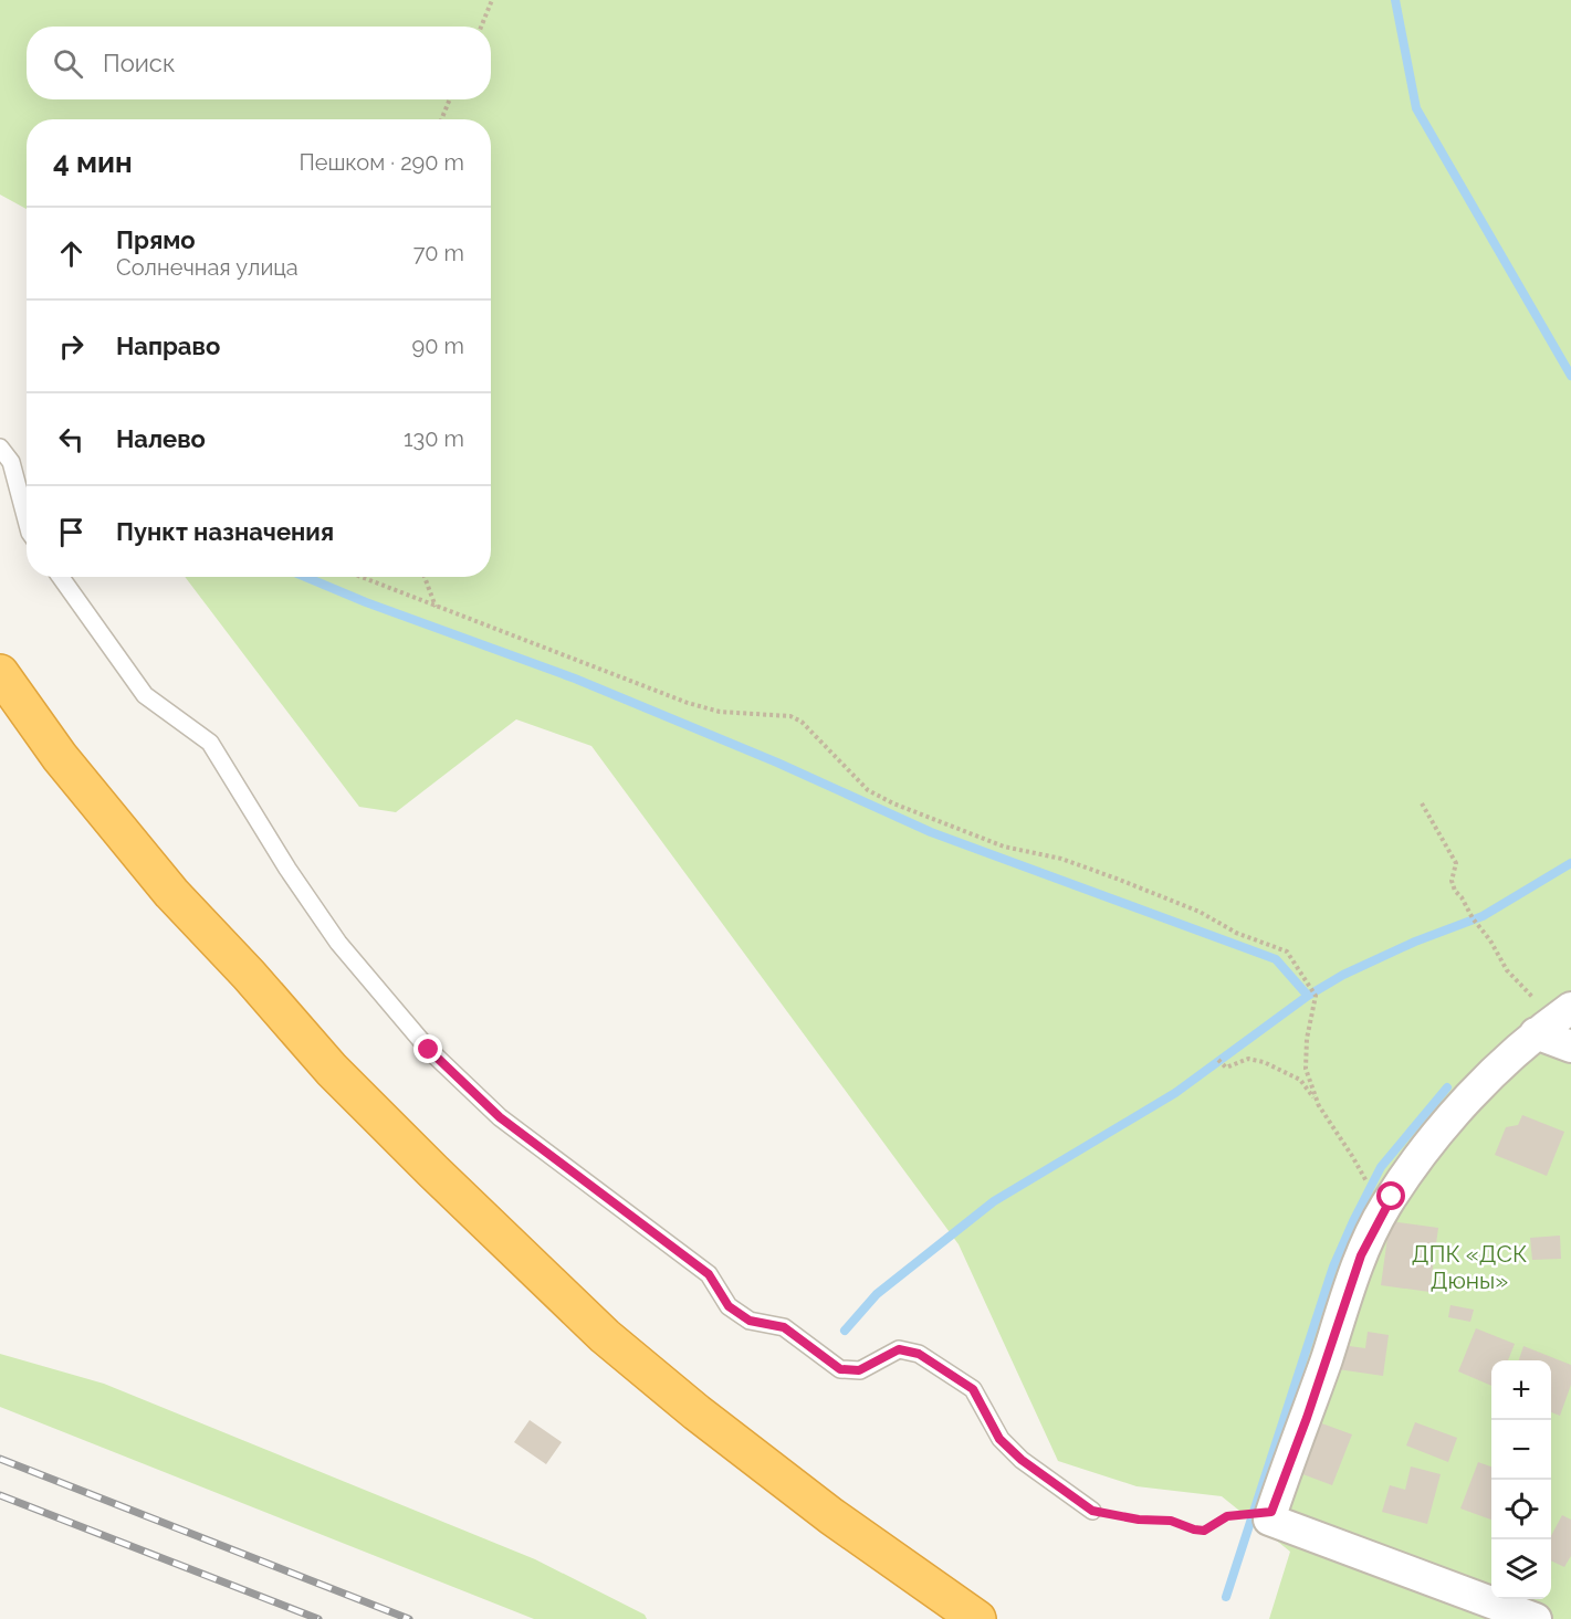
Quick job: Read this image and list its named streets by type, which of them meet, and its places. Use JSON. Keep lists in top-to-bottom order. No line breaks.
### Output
{"parks":["ДПК «ДСК Дюны»"],"page":{"search":"Поиск","heading":["4 мин","Пешком · 290 m"],"list":[["Прямо","Солнечная улица","70 m"],["Направо","90 m"],["Налево","130 m"],"Пункт назначения"],"map_buttons":["+","−"]}}
